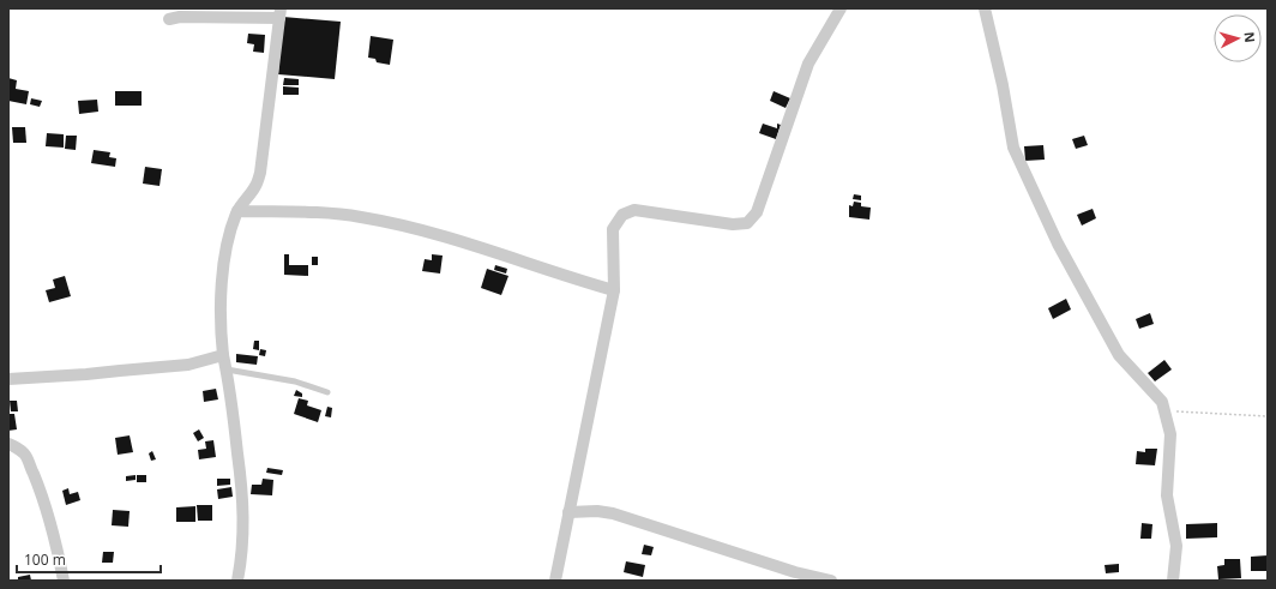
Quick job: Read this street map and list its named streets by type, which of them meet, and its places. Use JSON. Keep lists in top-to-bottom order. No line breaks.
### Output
{"scale_bar":"100 m","north":"right"}
